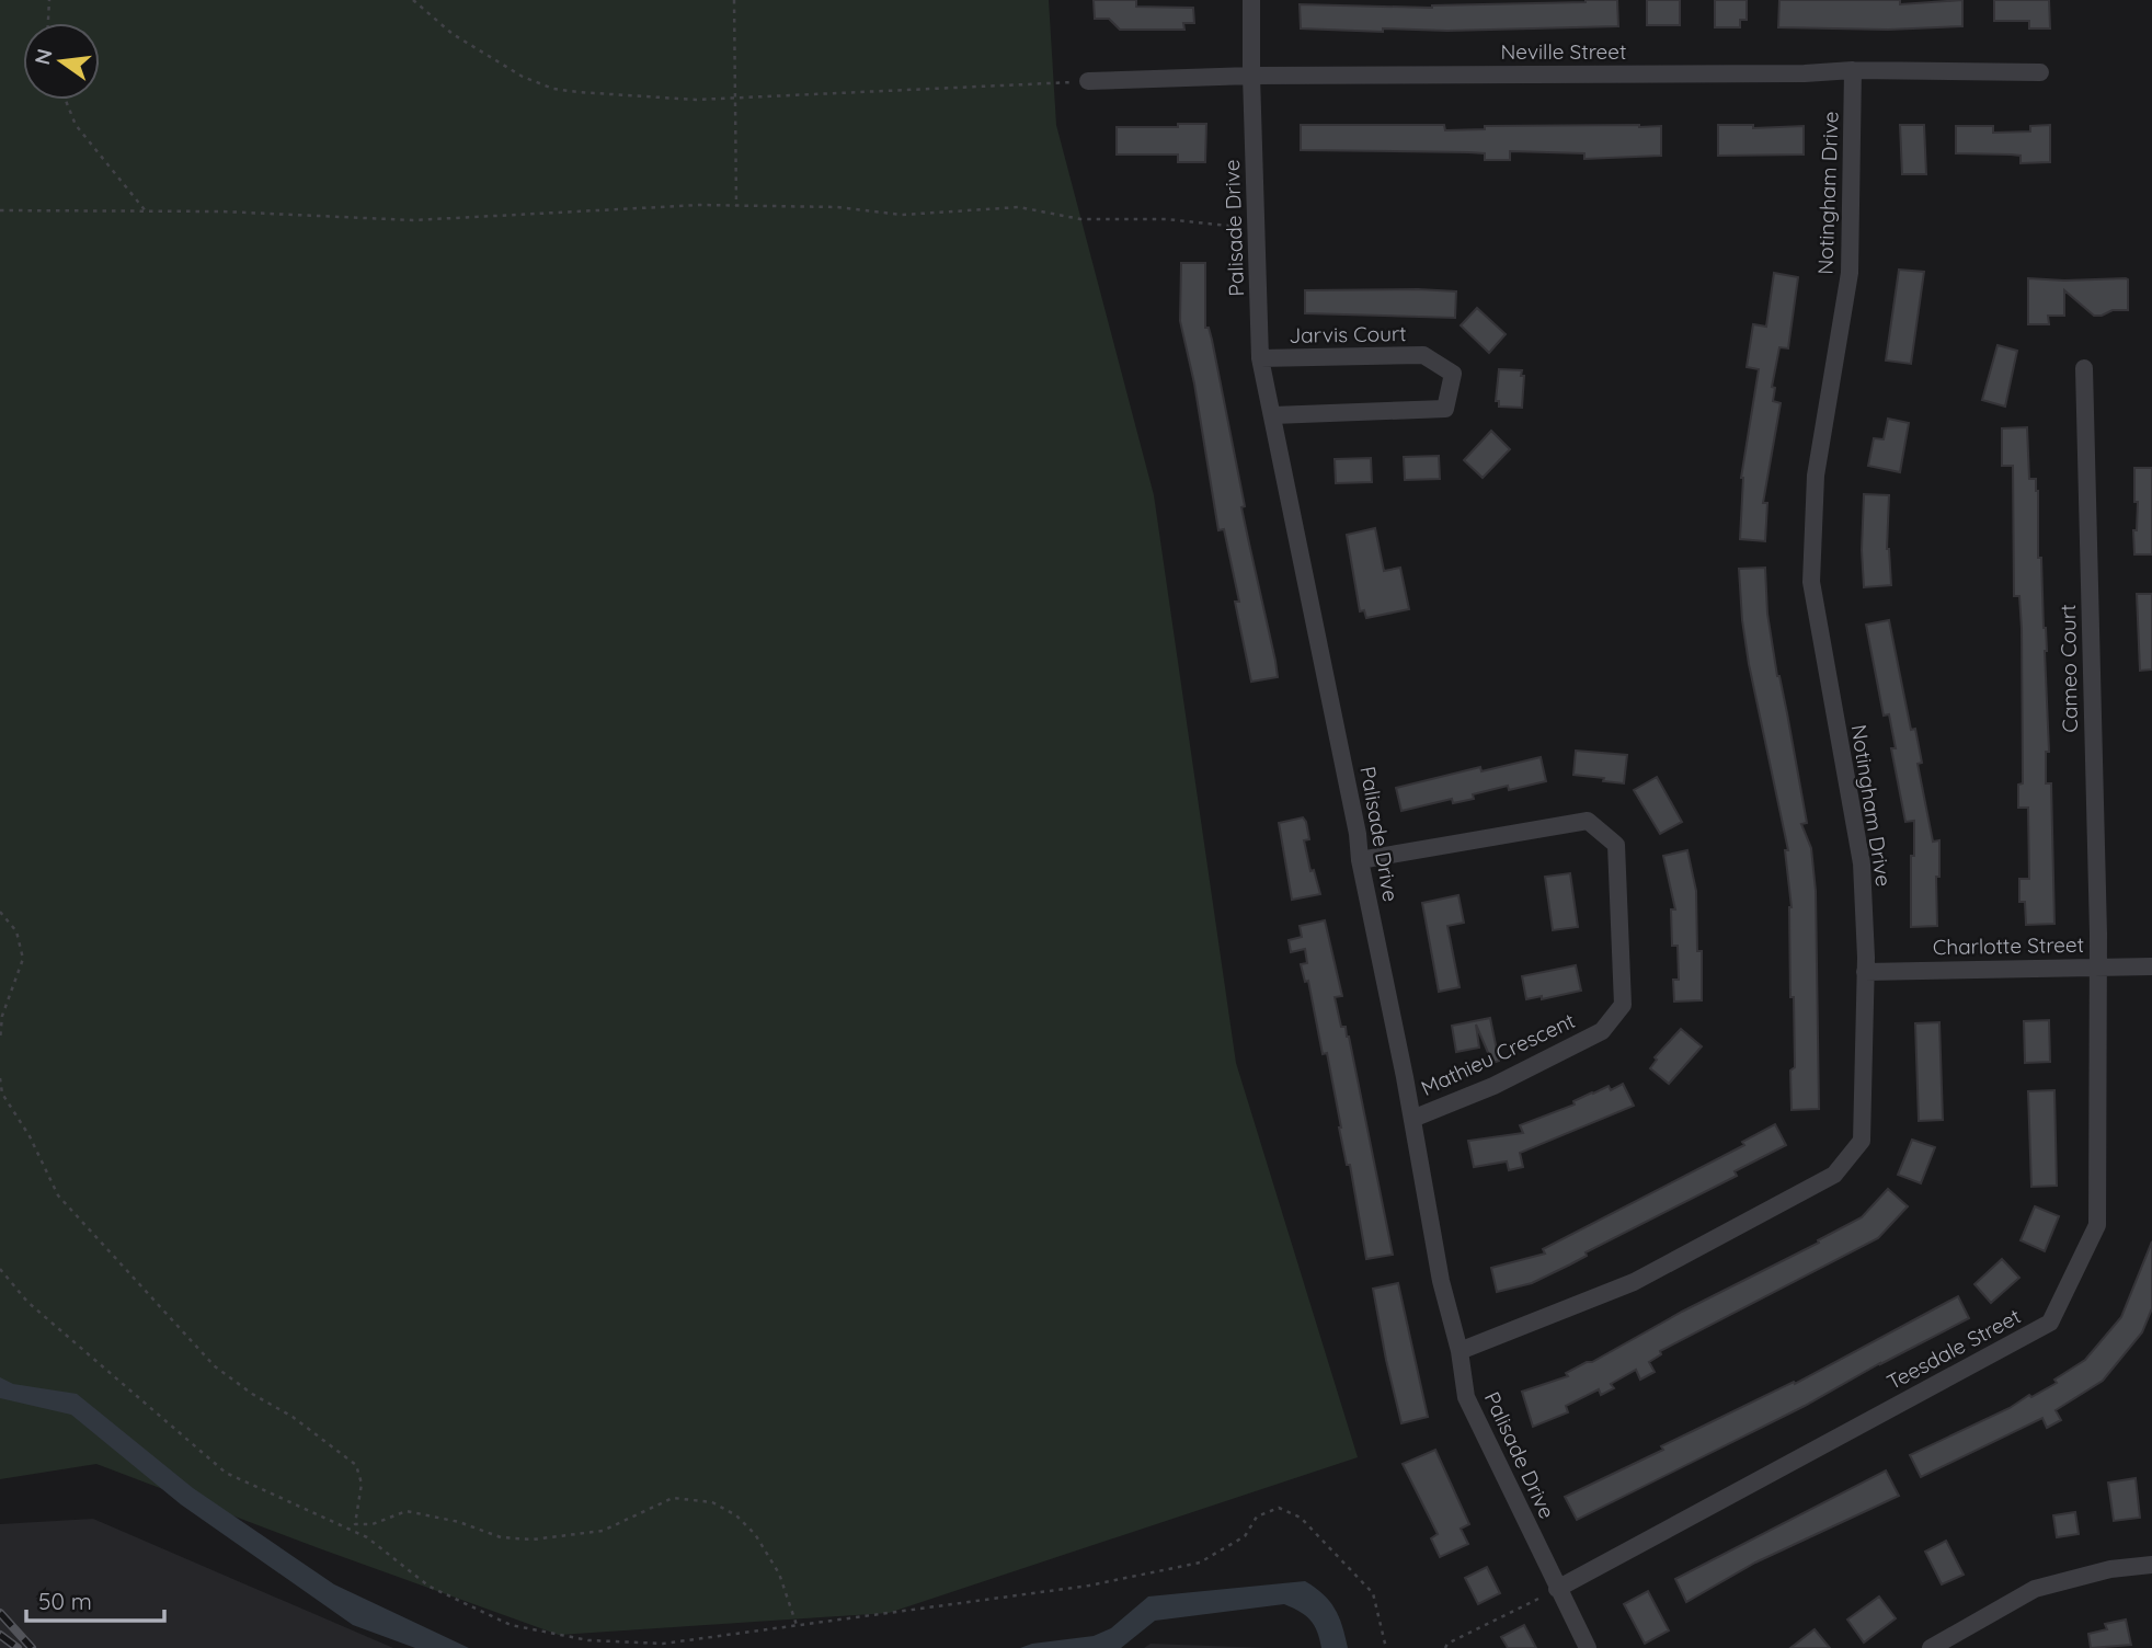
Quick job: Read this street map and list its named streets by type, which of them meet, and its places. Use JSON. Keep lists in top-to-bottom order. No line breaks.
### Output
{"streets":{"street":["Neville Street","Notingham Drive","Palisade Drive","Jarvis Court","Cameo Court","Charlotte Street","Mathieu Crescent","Teesdale Street"]},"crossings":[["Neville Street","Notingham Drive"],["Neville Street","Palisade Drive"],["Notingham Drive","Palisade Drive"],["Notingham Drive","Charlotte Street"],["Palisade Drive","Jarvis Court"],["Palisade Drive","Mathieu Crescent"],["Palisade Drive","Teesdale Street"],["Cameo Court","Charlotte Street"],["Cameo Court","Teesdale Street"],["Charlotte Street","Teesdale Street"]],"scale_bar":"50 m","north":"left"}
